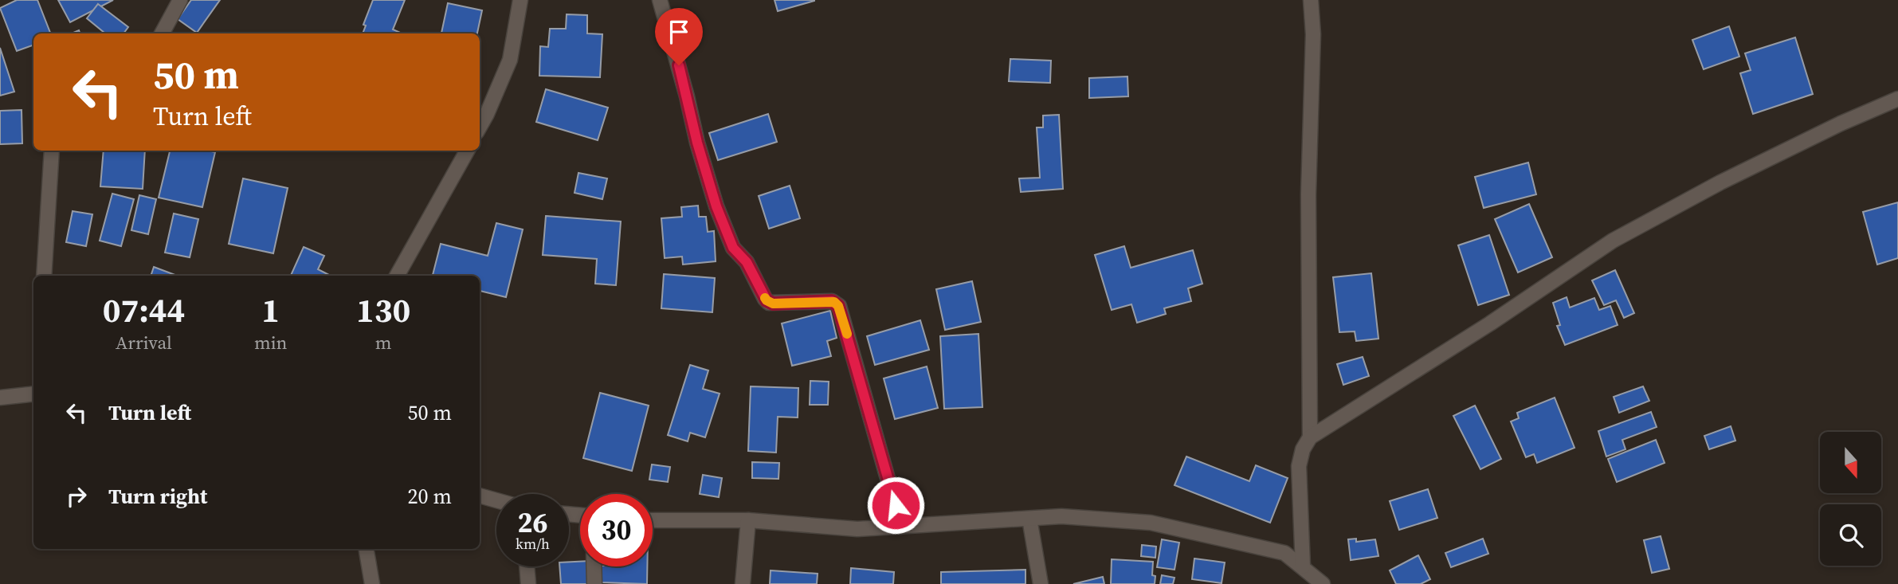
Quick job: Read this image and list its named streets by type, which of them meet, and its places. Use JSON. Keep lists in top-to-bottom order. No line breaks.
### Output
{"north":"bottom","page":{"turn":["50 m","Turn left"],"eta":["07:44","Arrival","1","min","130","m"],"list":[{"name":"Turn left","value":"50 m"},{"name":"Turn right","value":"20 m"}],"speed":"26 km/h","limit":"30"}}
